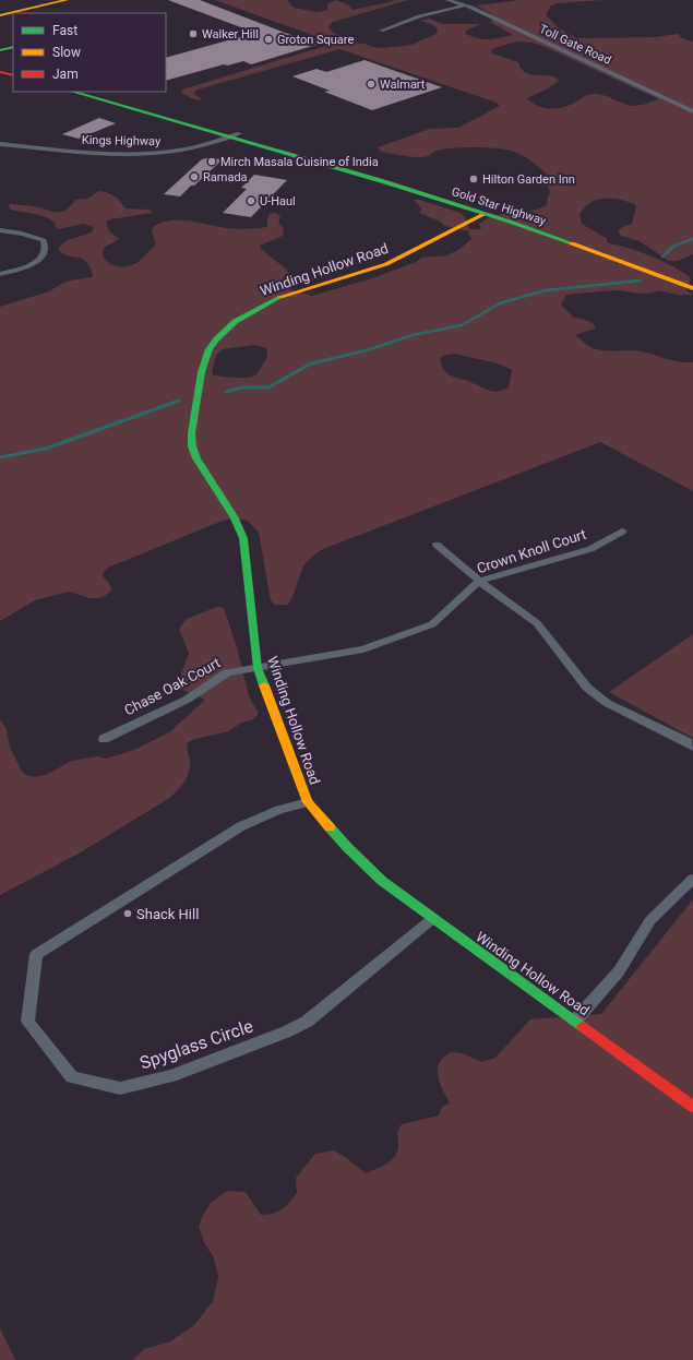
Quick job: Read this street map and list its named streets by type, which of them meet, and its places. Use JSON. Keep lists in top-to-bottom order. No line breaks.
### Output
{"streets":{"main road":["Gold Star Highway","Winding Hollow Road"],"street":["Toll Gate Road","Kings Highway","Crown Knoll Court","Chase Oak Court","Spyglass Circle"]},"crossings":[["Kings Highway","Gold Star Highway"],["Gold Star Highway","Winding Hollow Road"],["Winding Hollow Road","Crown Knoll Court"],["Winding Hollow Road","Chase Oak Court"],["Winding Hollow Road","Spyglass Circle"],["Crown Knoll Court","Chase Oak Court"]],"places":["Walker Hill","Groton Square","Walmart","Mirch Masala Cuisine of India","Ramada","Hilton Garden Inn","U-Haul","Shack Hill"],"legend":["Fast","Slow","Jam"]}
